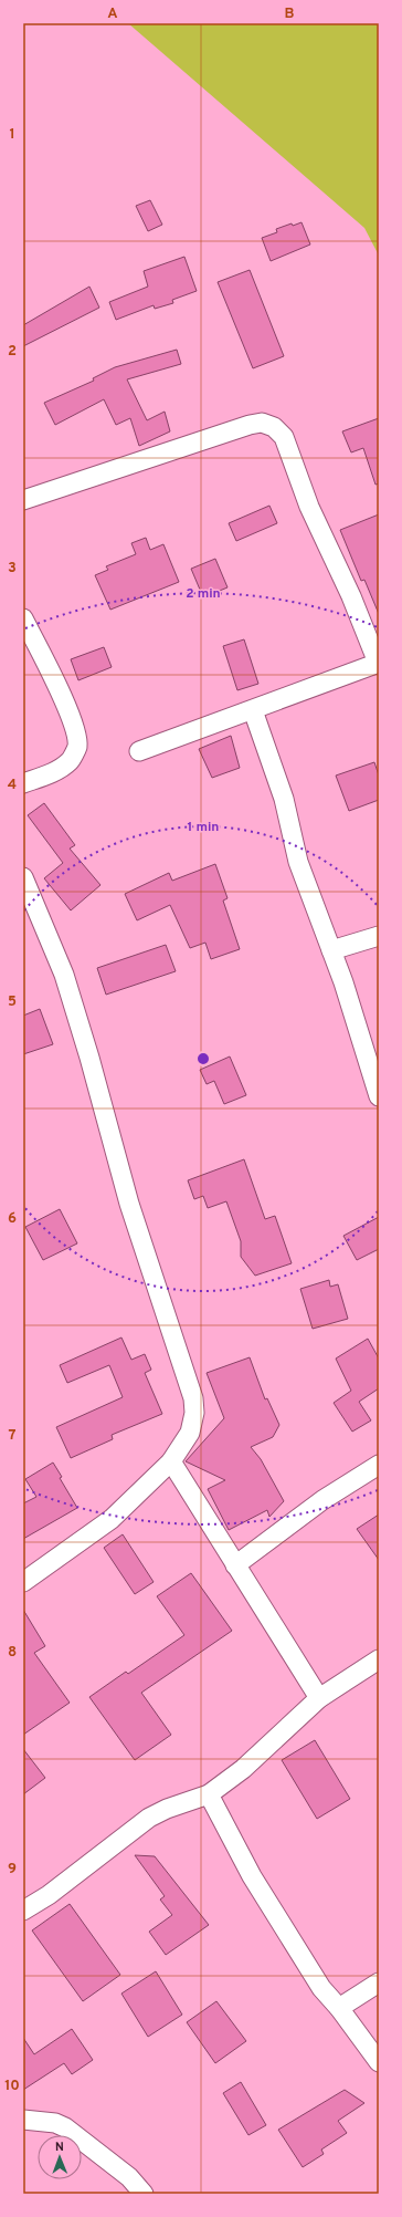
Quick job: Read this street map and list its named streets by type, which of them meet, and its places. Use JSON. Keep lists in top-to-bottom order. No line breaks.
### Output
{"north":"top","grid":{"columns":["A","B"],"rows":["1","2","3","4","5","6","7","8","9","10"]},"rings":["2 min","1 min"]}
